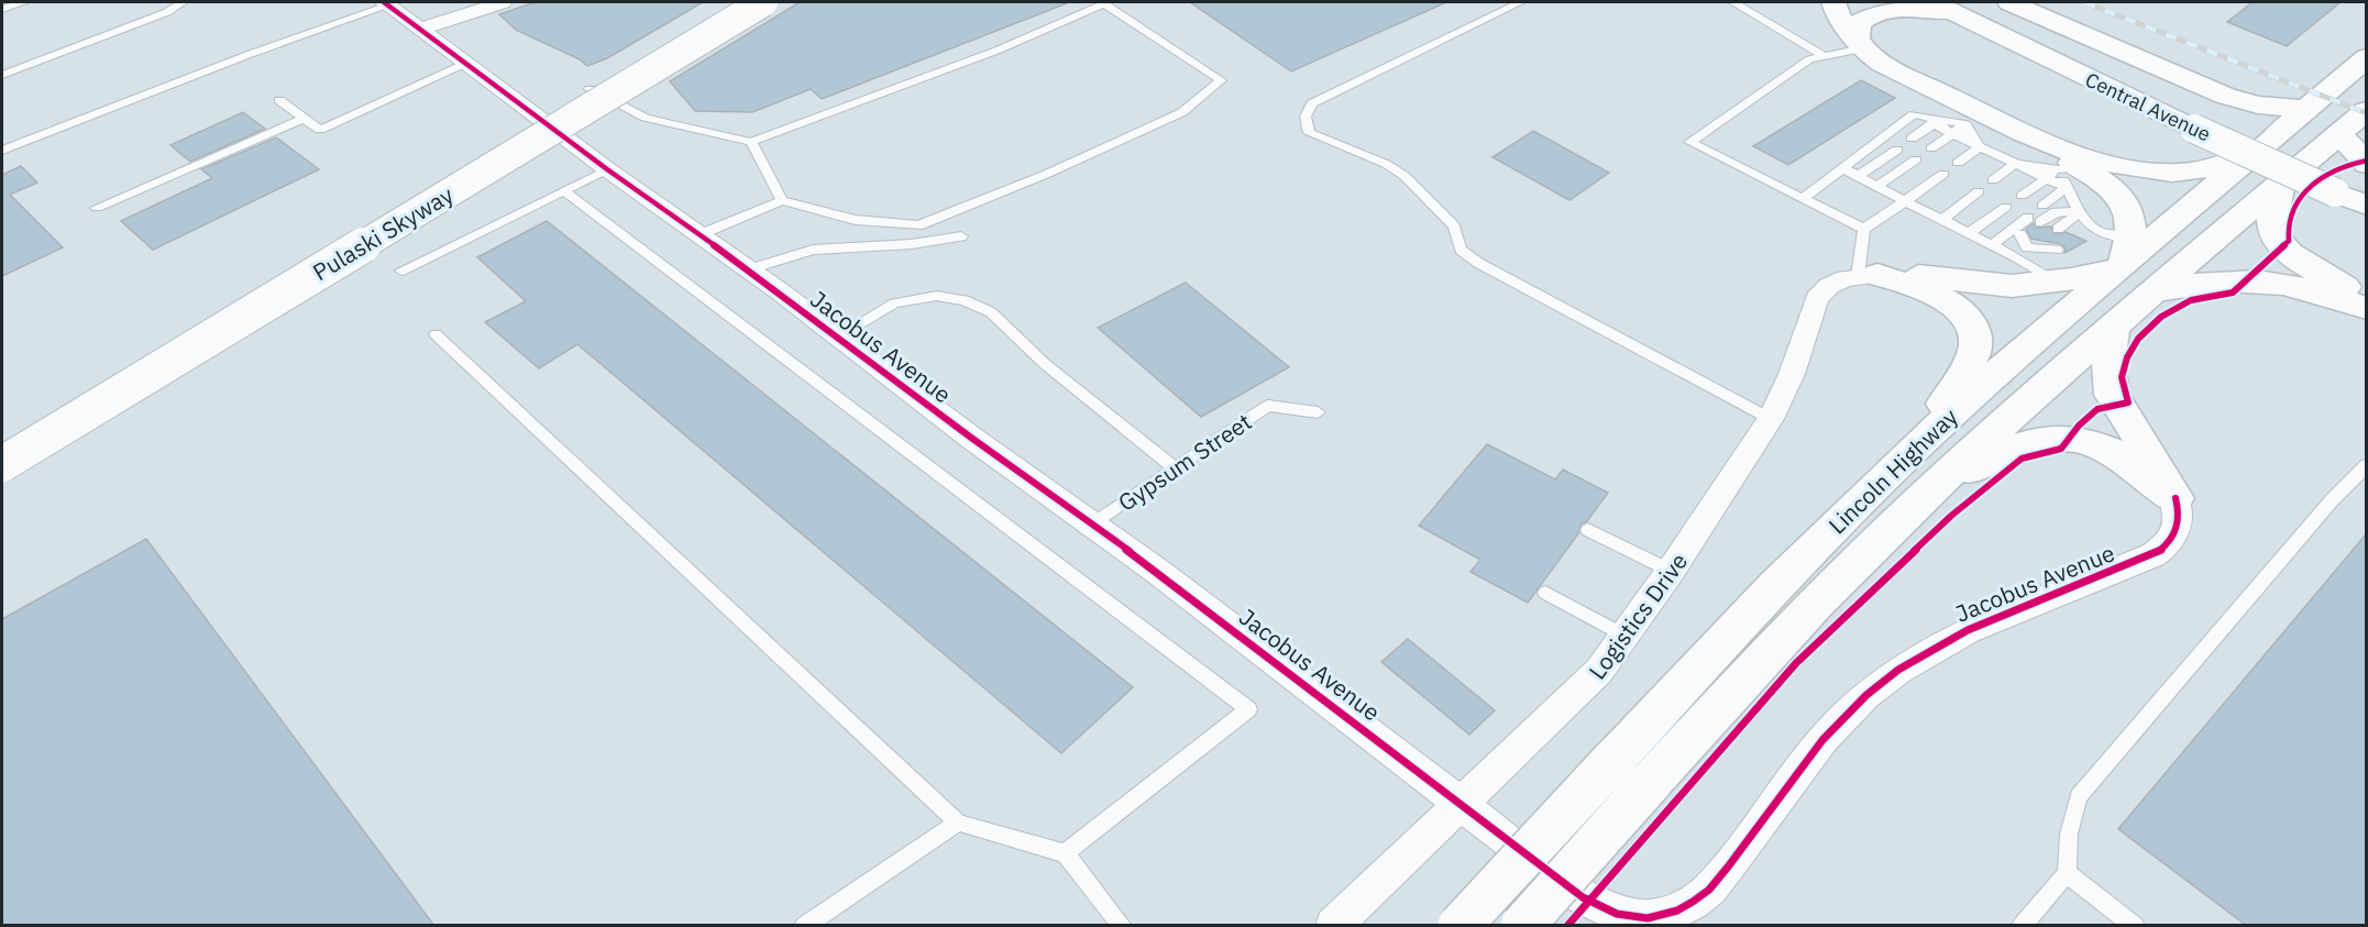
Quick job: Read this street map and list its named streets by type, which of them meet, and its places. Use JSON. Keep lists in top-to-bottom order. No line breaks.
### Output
{"streets":{"main road":["Central Avenue","Pulaski Skyway","Lincoln Highway"],"street":["Jacobus Avenue","Logistics Drive"],"lane":["Gypsum Street"]},"crossings":[["Jacobus Avenue","Gypsum Street"],["Jacobus Avenue","Logistics Drive"]]}
